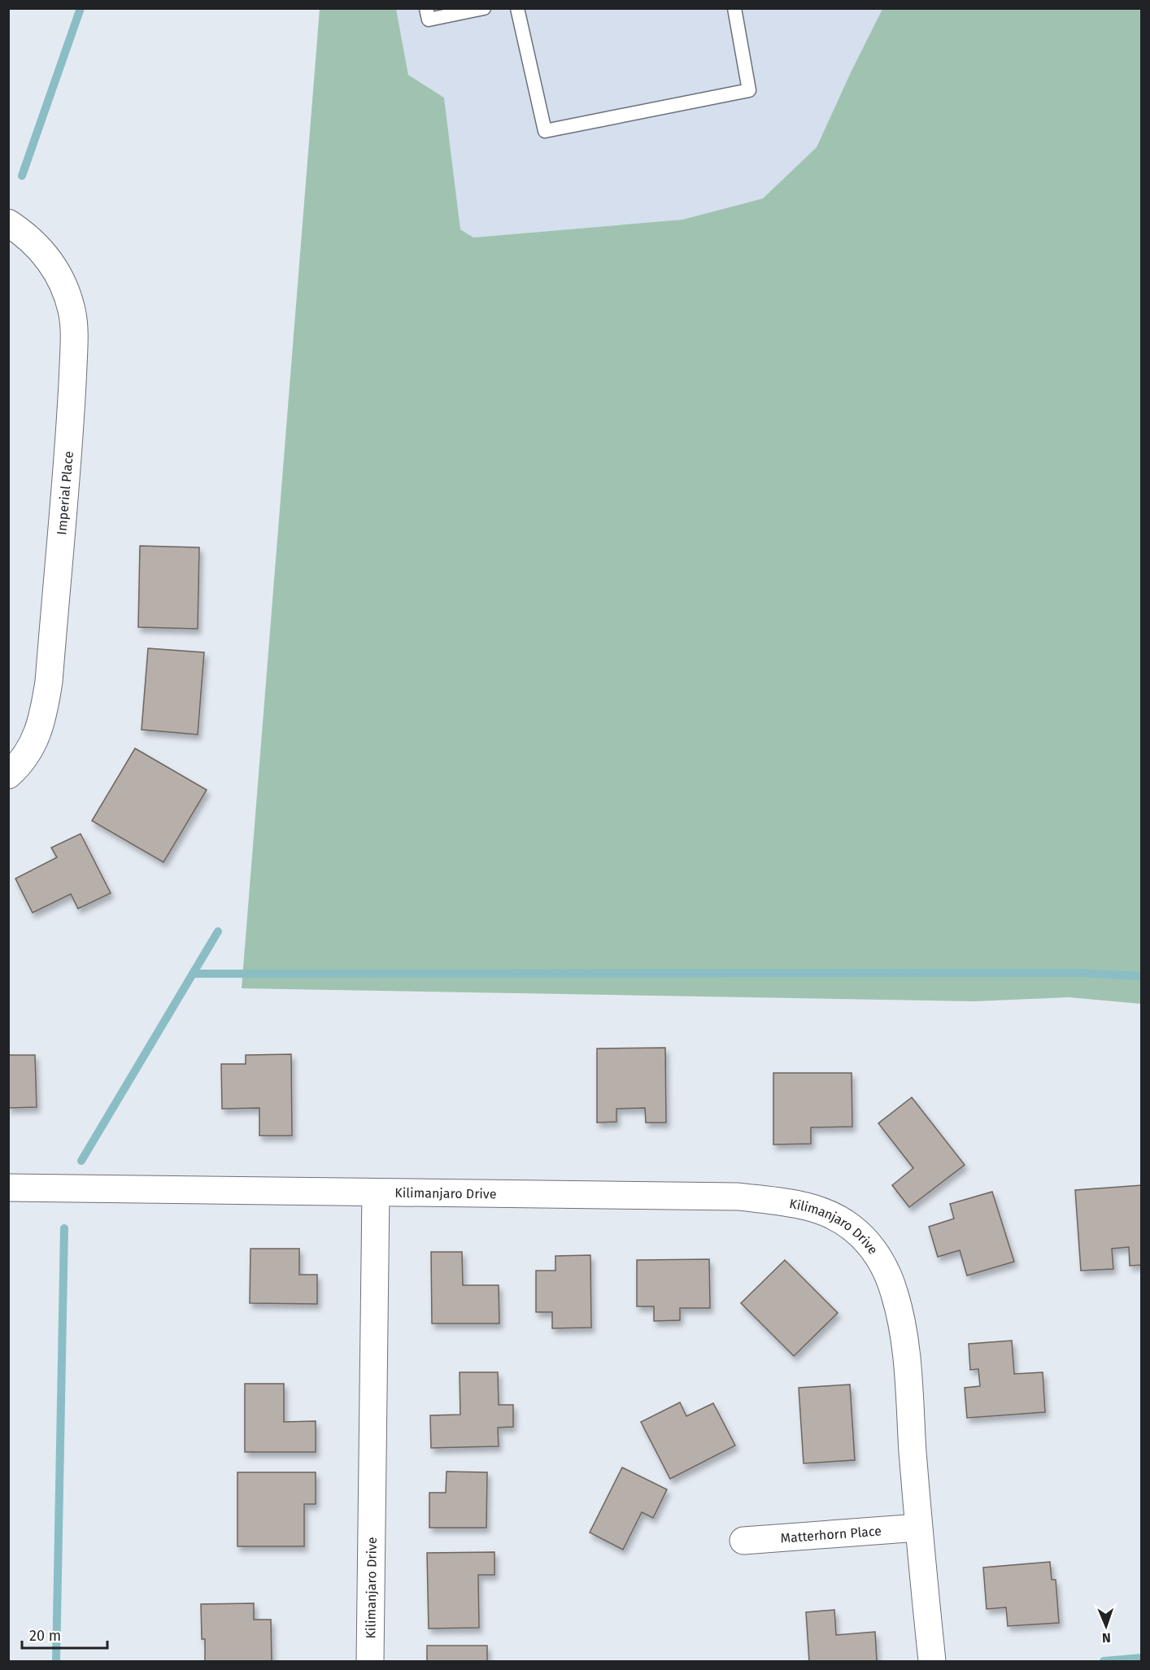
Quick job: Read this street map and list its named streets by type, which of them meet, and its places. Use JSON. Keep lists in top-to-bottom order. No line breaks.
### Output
{"streets":{"street":["Imperial Place","Kilimanjaro Drive","Matterhorn Place"]},"crossings":[["Kilimanjaro Drive","Matterhorn Place"]],"scale_bar":"20 m","north":"bottom"}
